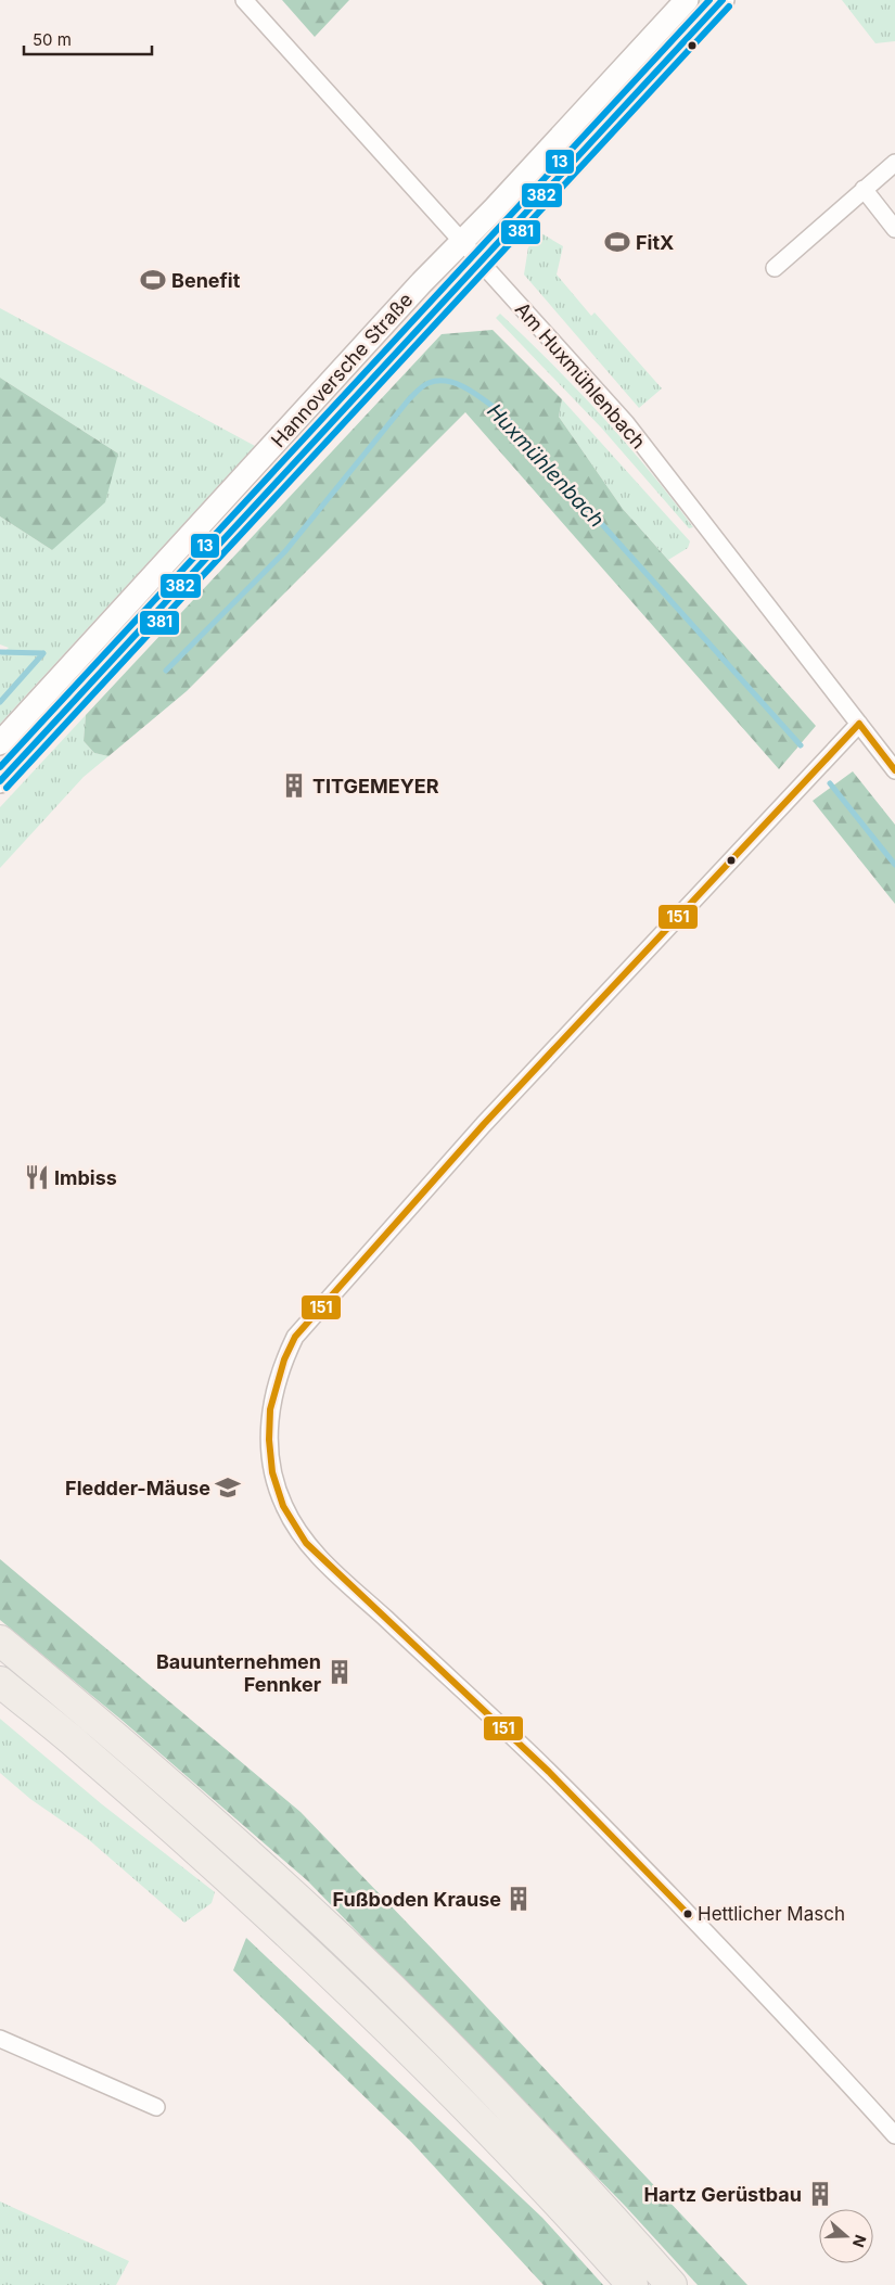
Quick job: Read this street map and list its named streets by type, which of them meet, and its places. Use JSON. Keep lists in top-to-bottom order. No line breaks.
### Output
{"streets":{"main road":["Hannoversche Straße"],"street":["Am Huxmühlenbach"]},"crossings":[["Hannoversche Straße","Am Huxmühlenbach"]],"water":["Huxmühlenbach"],"places":{"sports":["FitX","Benefit"],"building":["TITGEMEYER","Bauunternehmen Fennker","Fußboden Krause","Hartz Gerüstbau"],"restaurant":["Imbiss"],"school or university":["Fledder-Mäuse"],"other":["Hettlicher Masch"]},"lines":["transit line 382","transit line 13","transit line 381","transit line 151"],"scale_bar":"50 m","north":"right"}
